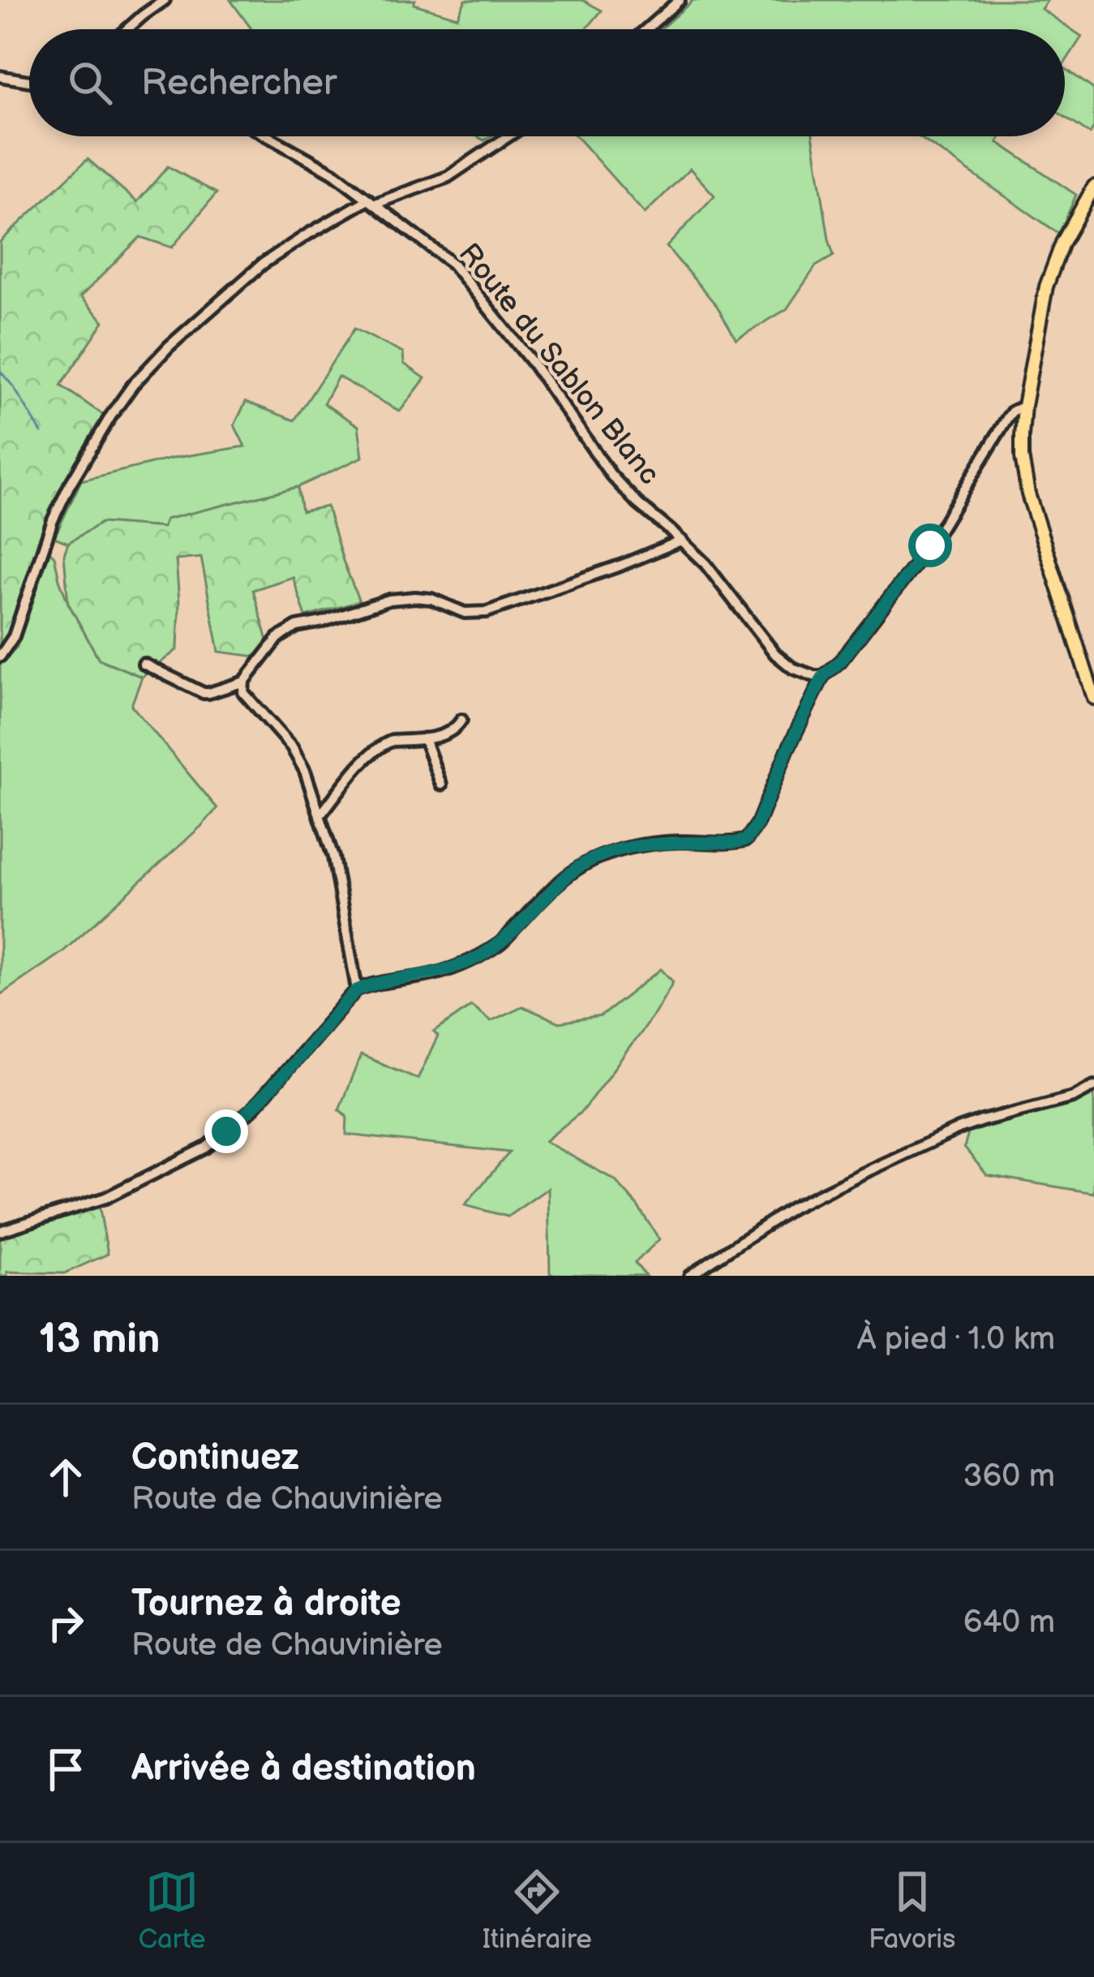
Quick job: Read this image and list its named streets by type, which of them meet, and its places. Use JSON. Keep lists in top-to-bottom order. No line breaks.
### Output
{"streets":{"street":["Route du Sablon Blanc"]},"page":{"search":"Rechercher","heading":["13 min","À pied · 1.0 km"],"list":[["Continuez","Route de Chauvinière","360 m"],["Tournez à droite","Route de Chauvinière","640 m"],"Arrivée à destination"],"nav":["Carte","Itinéraire","Favoris"]}}
